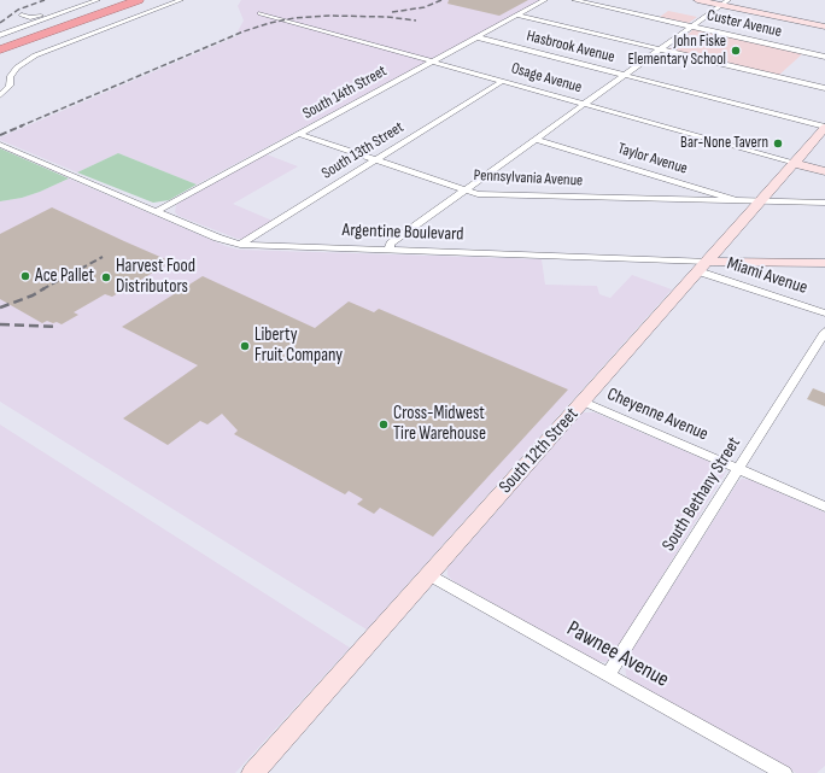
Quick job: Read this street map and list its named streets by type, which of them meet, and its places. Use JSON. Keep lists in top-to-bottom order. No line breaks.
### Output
{"streets":{"street":["Custer Avenue","Hasbrook Avenue","Osage Avenue","South 14th Street","South 13th Street","Taylor Avenue","Pennsylvania Avenue","Argentine Boulevard","Miami Avenue","Cheyenne Avenue","South 12th Street","South Bethany Street","Pawnee Avenue"]},"crossings":[["Hasbrook Avenue","South 14th Street"],["Hasbrook Avenue","South 12th Street"],["Osage Avenue","South 14th Street"],["Osage Avenue","South 13th Street"],["Osage Avenue","South 12th Street"],["South 14th Street","Pennsylvania Avenue"],["South 14th Street","Argentine Boulevard"],["South 13th Street","Pennsylvania Avenue"],["South 13th Street","Argentine Boulevard"],["Taylor Avenue","Pennsylvania Avenue"],["Taylor Avenue","South 12th Street"],["Argentine Boulevard","Miami Avenue"],["Argentine Boulevard","South 12th Street"],["Miami Avenue","South 12th Street"],["Cheyenne Avenue","South 12th Street"],["Cheyenne Avenue","South Bethany Street"],["South 12th Street","Pawnee Avenue"],["South Bethany Street","Pawnee Avenue"]],"places":["John Fiske Elementary School","Bar-None Tavern","Ace Pallet","Harvest Food Distributors","Liberty Fruit Company","Cross-Midwest Tire Warehouse"]}
